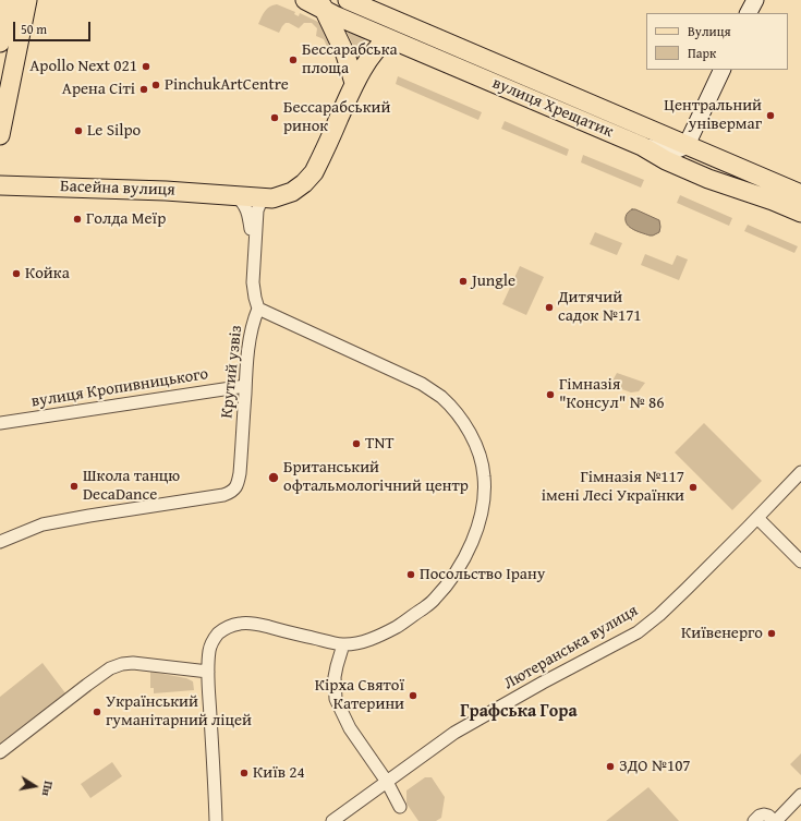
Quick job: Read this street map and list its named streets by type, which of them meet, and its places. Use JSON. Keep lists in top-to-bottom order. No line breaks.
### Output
{"streets":{"main road":["вулиця Хрещатик","Басейна вулиця"],"street":["Крутий узвіз","вулиця Кропивницького","Лютеранська вулиця"]},"crossings":[["Басейна вулиця","Крутий узвіз"],["Крутий узвіз","вулиця Кропивницького"]],"districts":["Графська Гора"],"places":["Бессарабська площа","Apollo Next 021","PinchukArtCentre","Арена Сіті","Центральний універмаг","Бессарабський ринок","Le Silpo","Голда Меїр","Койка","Jungle","Дитячий садок №171","Гімназія \"Консул\" № 86","TNT","Британський офтальмологічний центр","Школа танцю DecaDance","Гімназія №117 імені Лесі Українки","Посольство Ірану","Київенерго","Кірха Святої Катерини","Український гуманітарний ліцей","ЗДО №107","Київ 24"],"legend":["Вулиця","Парк"],"scale_bar":"50 m","north":"right"}
